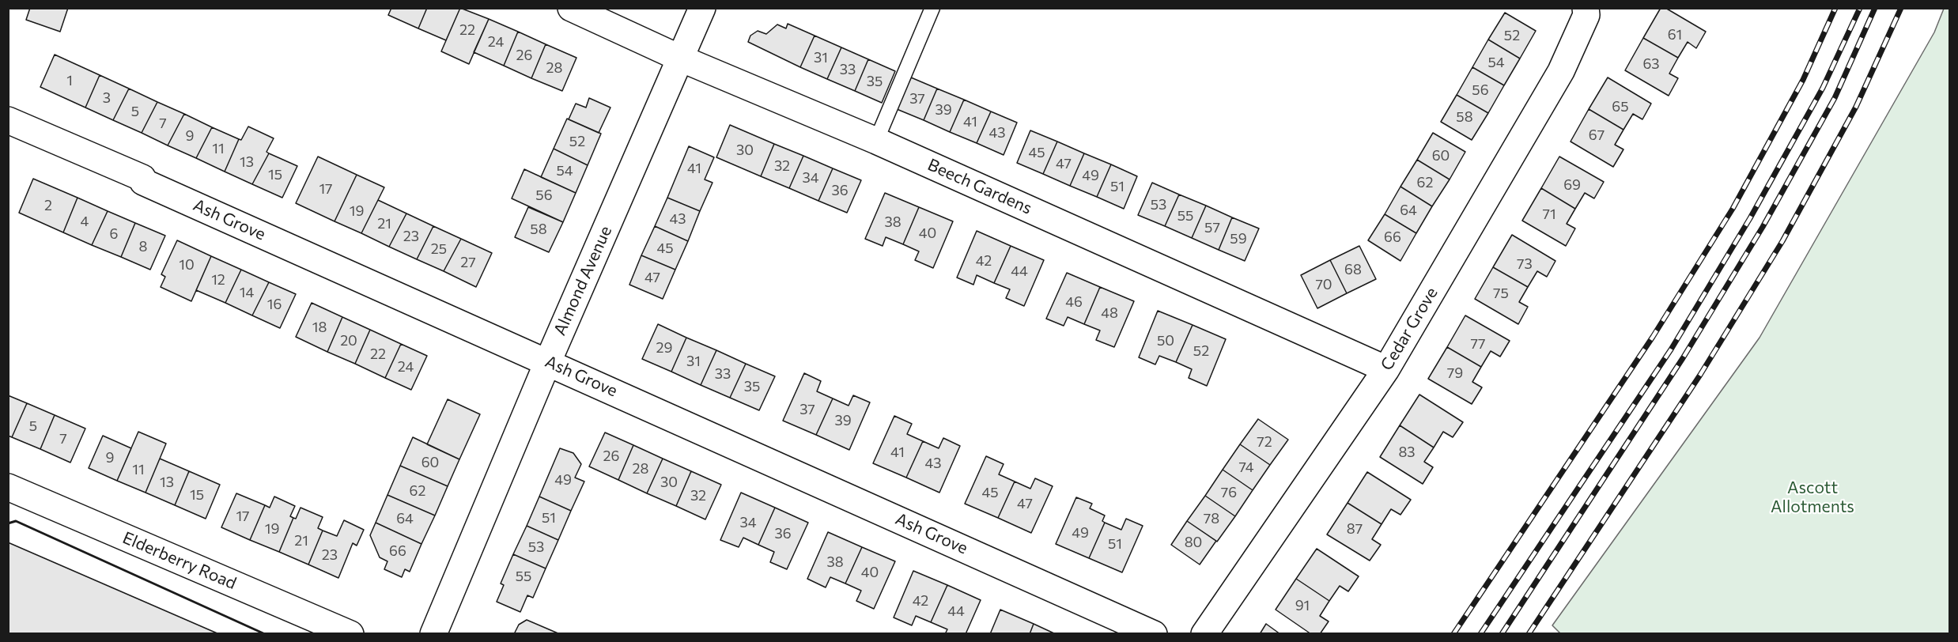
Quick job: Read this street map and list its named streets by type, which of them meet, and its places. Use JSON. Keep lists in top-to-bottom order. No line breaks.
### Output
{"streets":{"street":["Beech Gardens","Ash Grove","Almond Avenue","Cedar Grove","Elderberry Road"]},"crossings":[["Beech Gardens","Almond Avenue"],["Beech Gardens","Cedar Grove"],["Ash Grove","Almond Avenue"]],"parks":["Ascott Allotments"],"house_numbers":["22","61","52","24","26","31","54","63","28","33","1","35","56","3","37","65","39","5","58","41","7","43","67","9","52","11","30","45","60","13","47","32","41","54","15","49","34","62","69","51","17","36","56","53","2","64","19","71","55","43","4","38","21","57","58","40","6","23","66","59","8","45","25","42","27","73","10","68","44","47","12","70","14","75","46","16","48","18","20","50","77","29","52","22","31","24","79","33","35","37","39","5","7","72","41","83","26","9","60","43","74","28","11","49","13","30","62","45","76","15","32","47","17","51","64","78","34","19","87","49","36","21","80","51","53","66","23","38","40","55","42","91","44"]}
